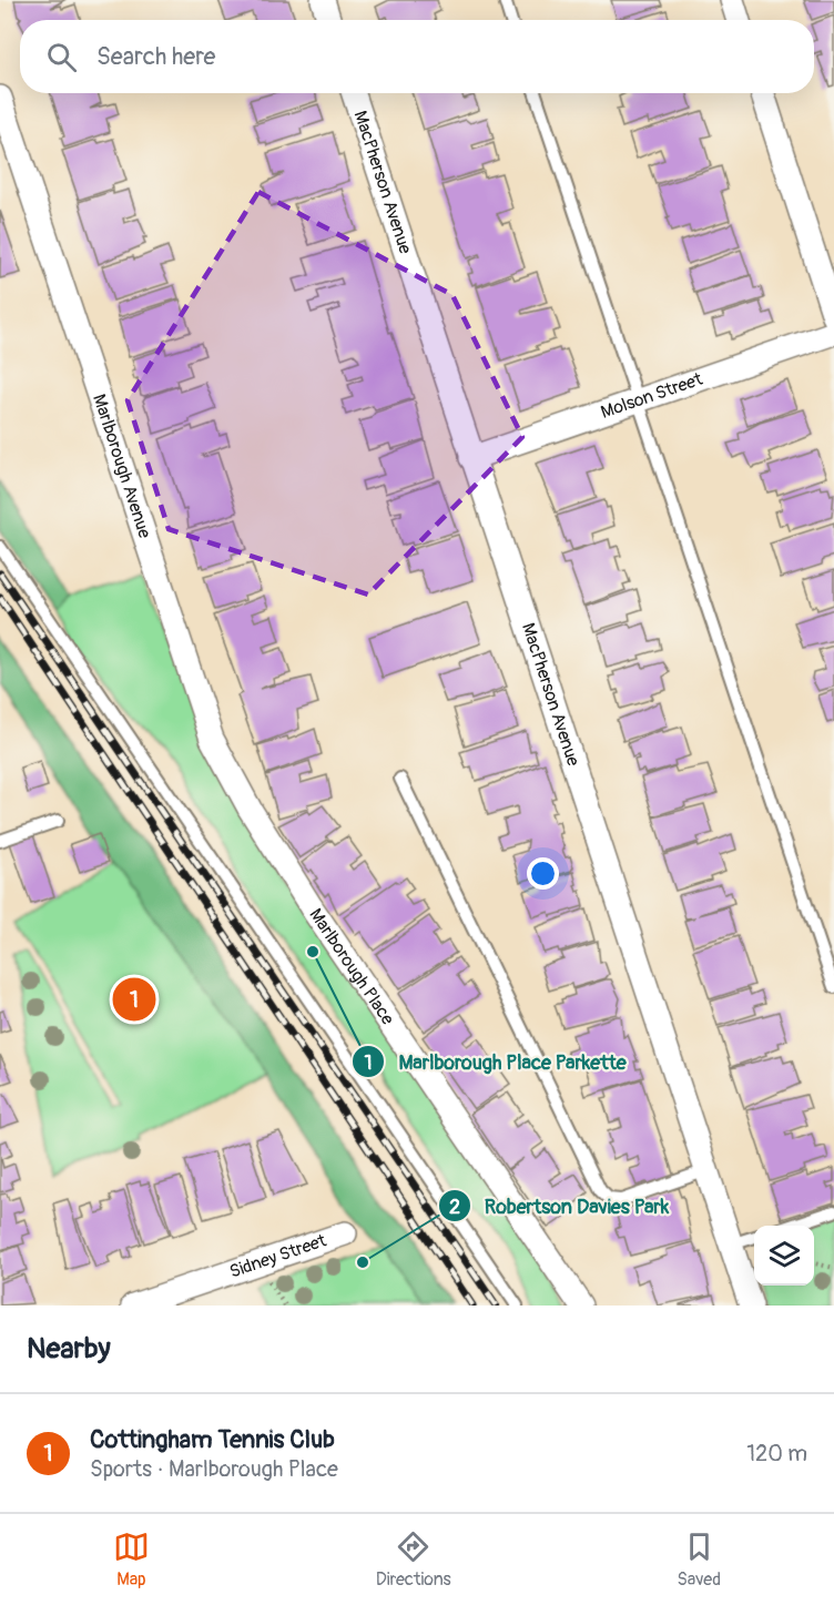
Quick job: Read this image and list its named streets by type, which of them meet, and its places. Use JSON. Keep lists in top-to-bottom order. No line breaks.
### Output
{"streets":{"street":["MacPherson Avenue","Molson Street","Marlborough Avenue","Marlborough Place","Sidney Street"]},"crossings":[["MacPherson Avenue","Molson Street"],["Marlborough Avenue","Marlborough Place"]],"places":["Marlborough Place Parkette","Robertson Davies Park"],"page":{"search":"Search here","pins":"1","heading":"Nearby","list":[{"mark":"1","name":"Cottingham Tennis Club","note":"Sports · Marlborough Place","value":"120 m"}],"nav":["Map","Directions","Saved"]}}
